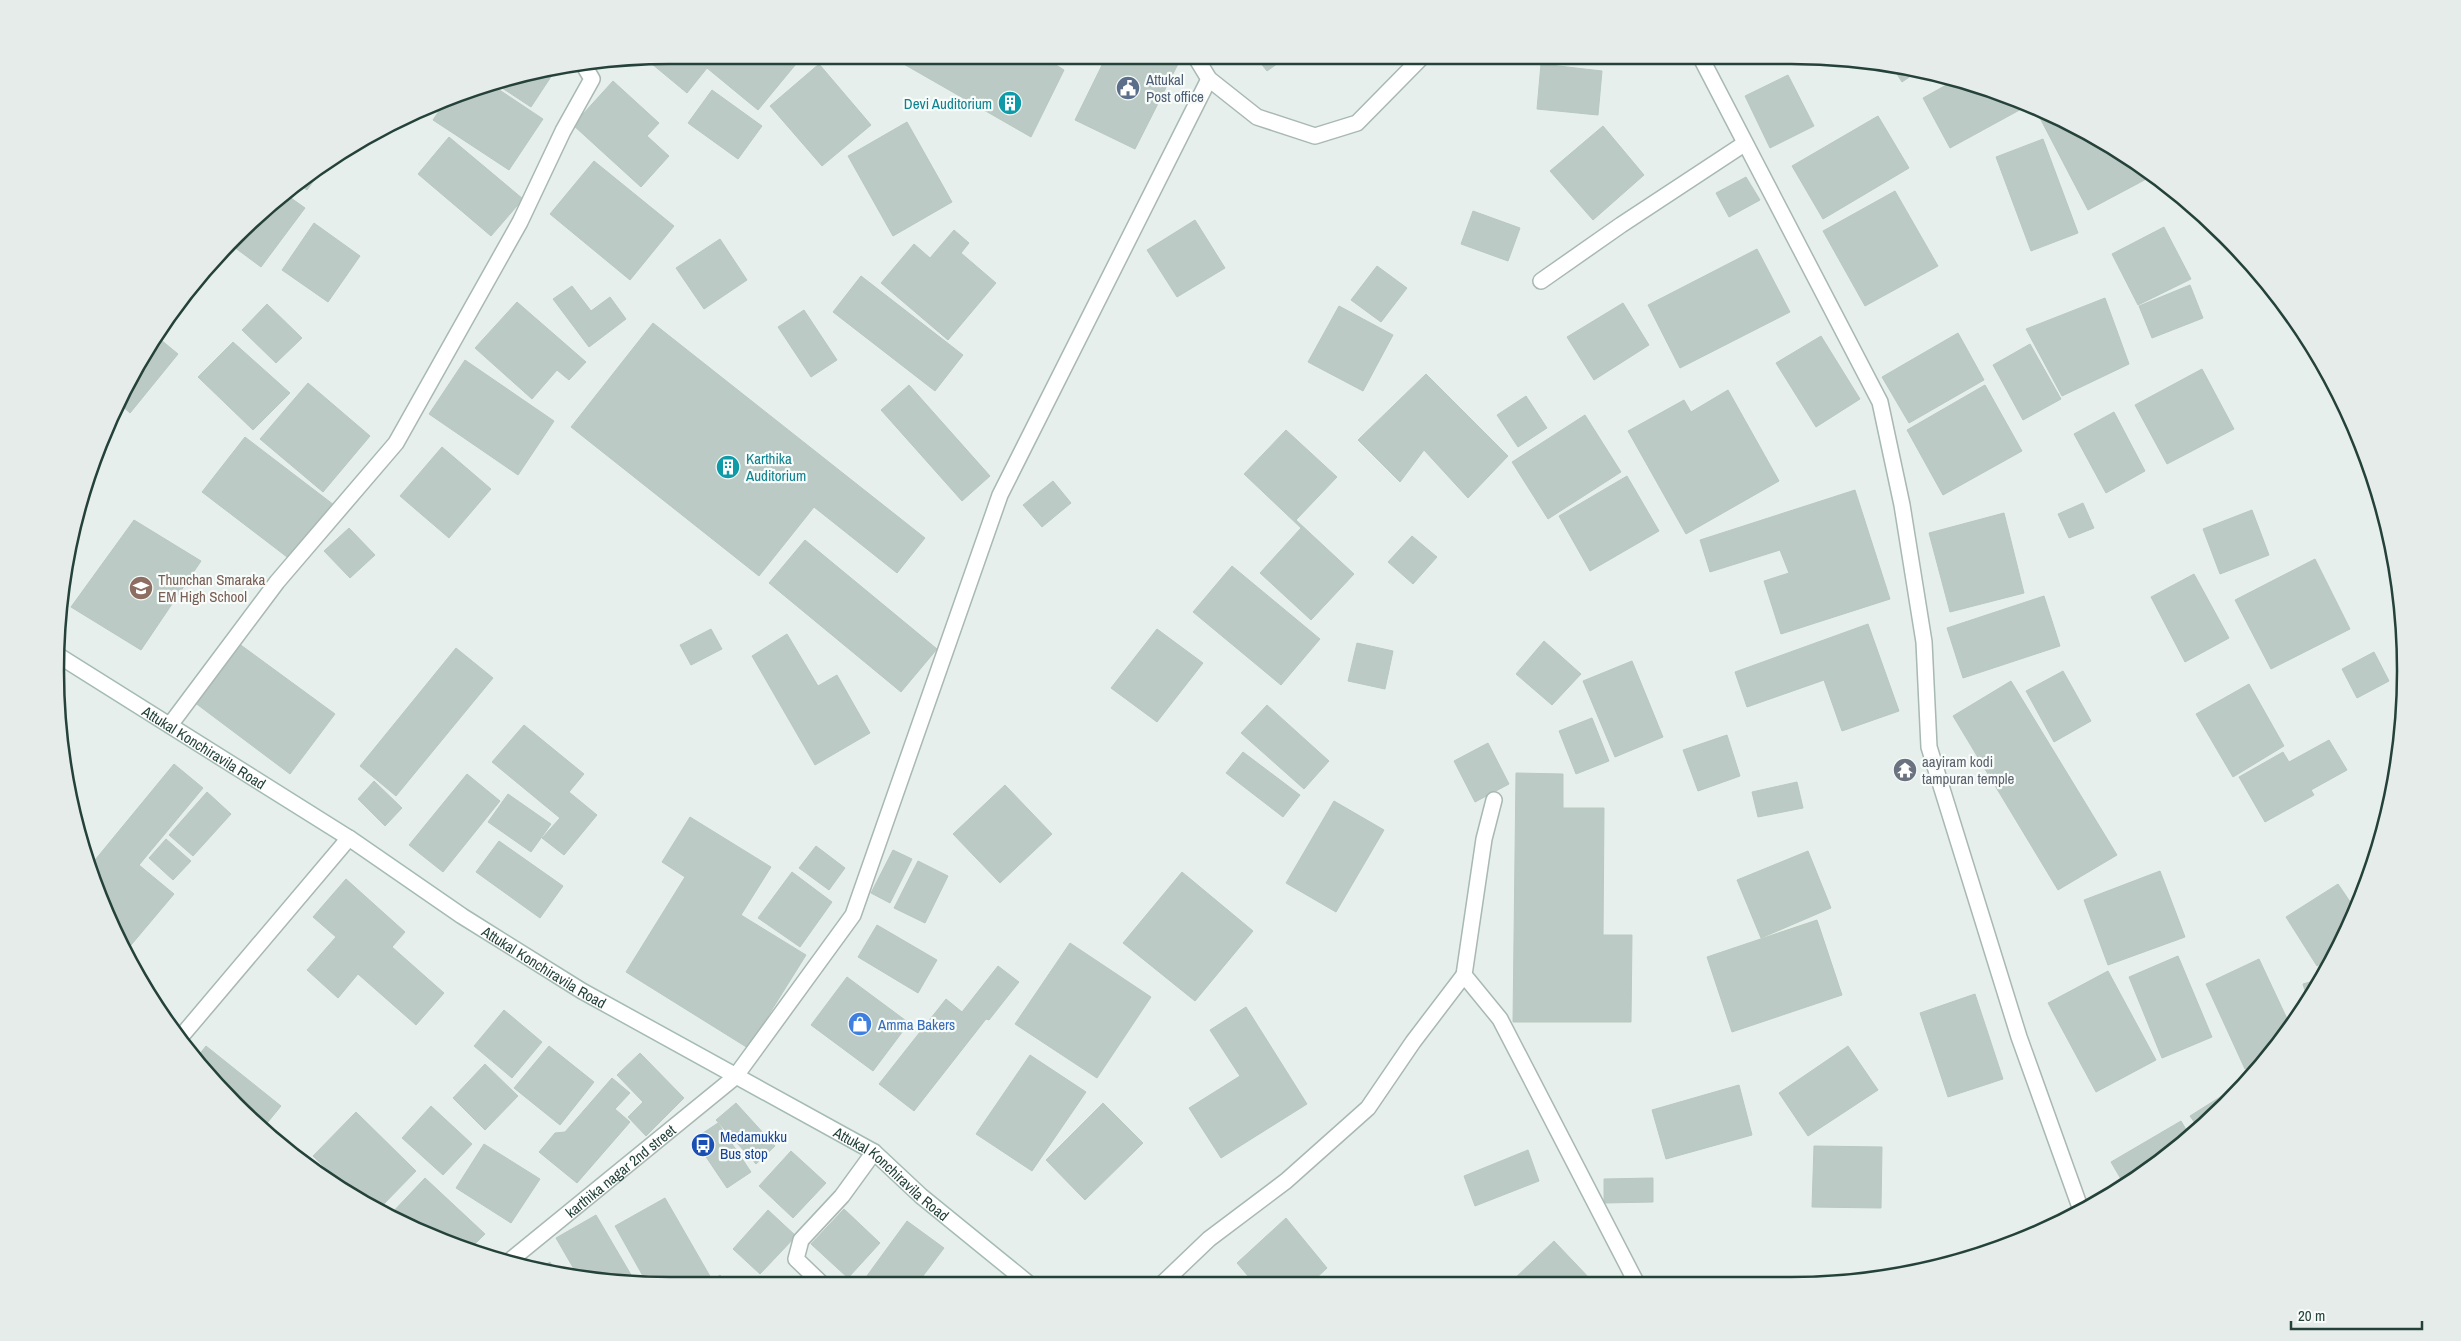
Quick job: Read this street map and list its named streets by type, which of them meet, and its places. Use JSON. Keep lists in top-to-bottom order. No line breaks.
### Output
{"streets":{"street":["Attukal Konchiravila Road","karthika nagar 2nd street"]},"crossings":[["Attukal Konchiravila Road","karthika nagar 2nd street"]],"places":{"public building":["Attukal Post office"],"building":["Devi Auditorium","Karthika Auditorium"],"school or university":["Thunchan Smaraka EM High School"],"temple":["aayiram kodi tampuran temple"],"shop":["Amma Bakers"],"bus stop":["Medamukku Bus stop"]},"scale_bar":"20 m"}
